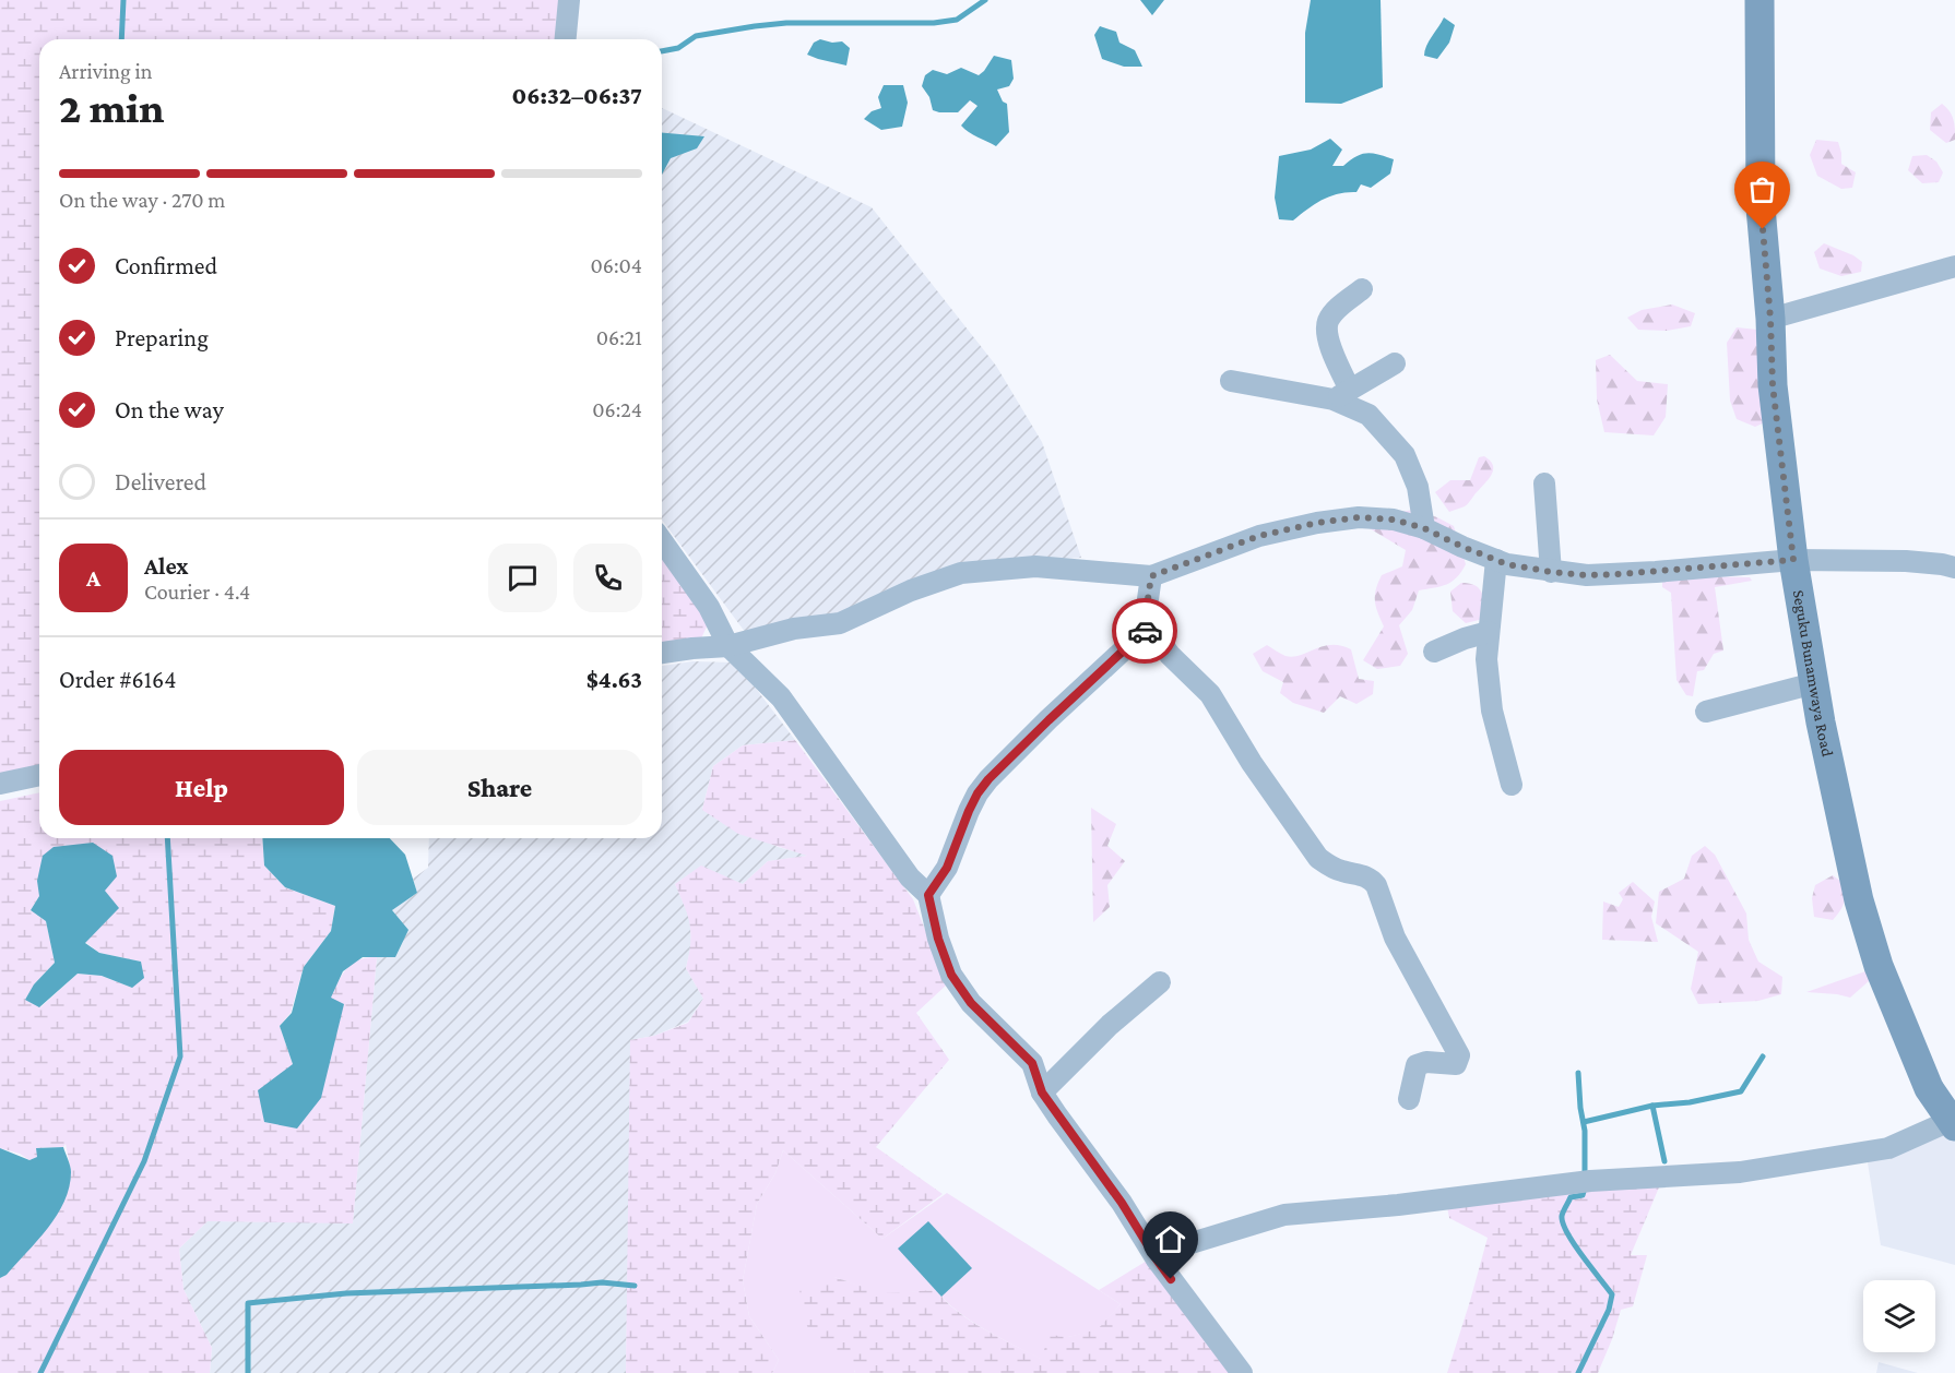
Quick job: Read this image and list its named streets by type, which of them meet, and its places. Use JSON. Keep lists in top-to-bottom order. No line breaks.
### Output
{"streets":{"main road":["Seguku Bunamwaya Road"]},"page":{"heading":["2 min","Arriving in","06:32–06:37"],"panel":["Alex","Courier · 4.4","Order #6164","$4.63"],"bar":"On the way · 270 m","list":[["Confirmed","06:04"],["Preparing","06:21"],["On the way","06:24"],"Delivered"],"round":"A","buttons":["Help","Share"]}}
